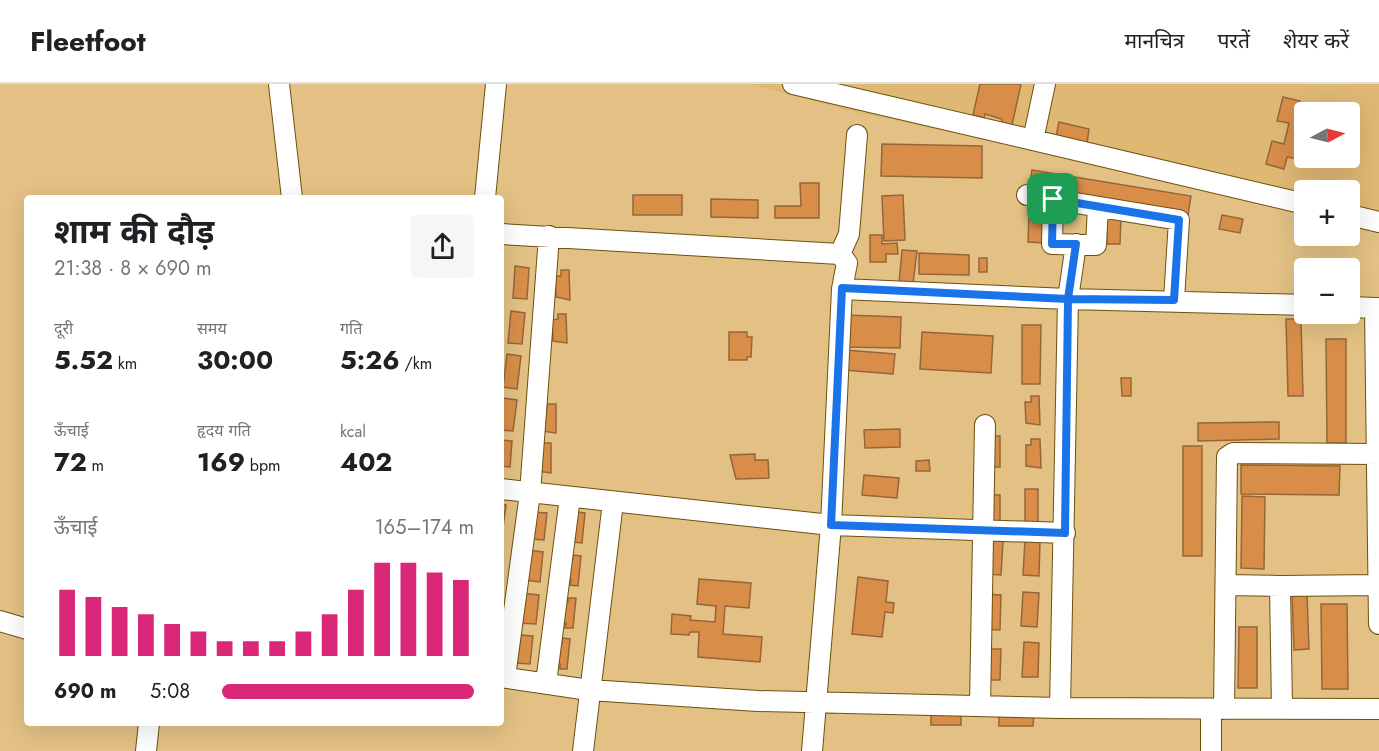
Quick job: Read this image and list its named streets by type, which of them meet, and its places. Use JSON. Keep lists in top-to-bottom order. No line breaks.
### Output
{"north":"right","page":{"header":"Fleetfoot","nav":["मानचित्र","परतें","शेयर करें"],"map_buttons":["+","−"],"heading":["शाम की दौड़","21:38 · 8 × 690 m"],"stats":[["दूरी","5.52 km"],["समय","30:00"],["गति","5:26 /km"],["ऊँचाई","72 m"],["हृदय गति","169 bpm"],["kcal","402"]],"chart":["ऊँचाई","165–174 m"],"list":[{"name":"690 m","note":"5:08"}]}}
